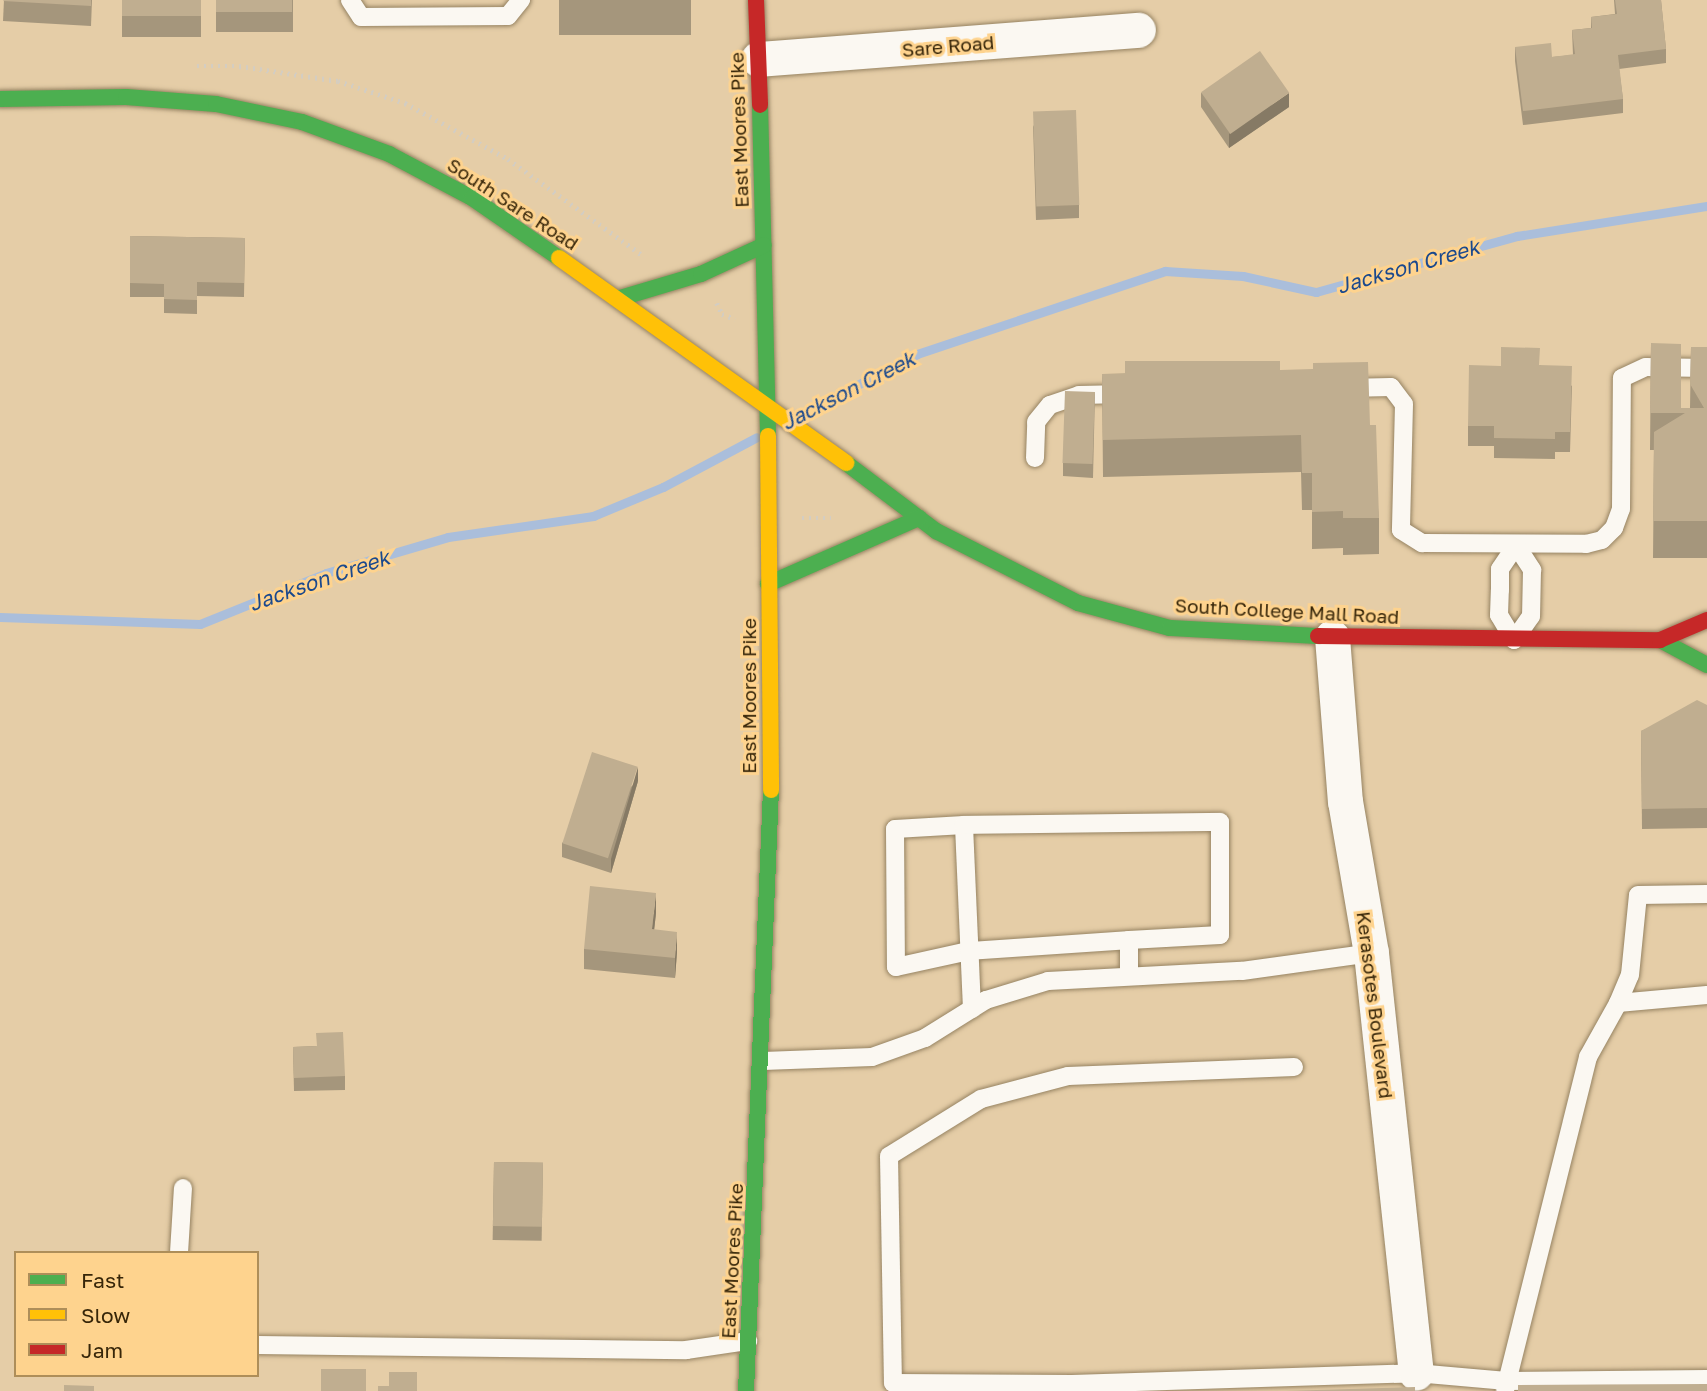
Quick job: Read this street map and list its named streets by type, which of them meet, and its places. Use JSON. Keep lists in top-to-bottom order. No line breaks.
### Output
{"streets":{"main road":["East Moores Pike","South Sare Road","South College Mall Road"],"street":["Sare Road","Kerasotes Boulevard"]},"crossings":[["Sare Road","East Moores Pike"],["East Moores Pike","South Sare Road"],["East Moores Pike","South College Mall Road"],["South Sare Road","South College Mall Road"],["South College Mall Road","Kerasotes Boulevard"]],"water":["Jackson Creek"],"legend":["Fast","Slow","Jam"]}
